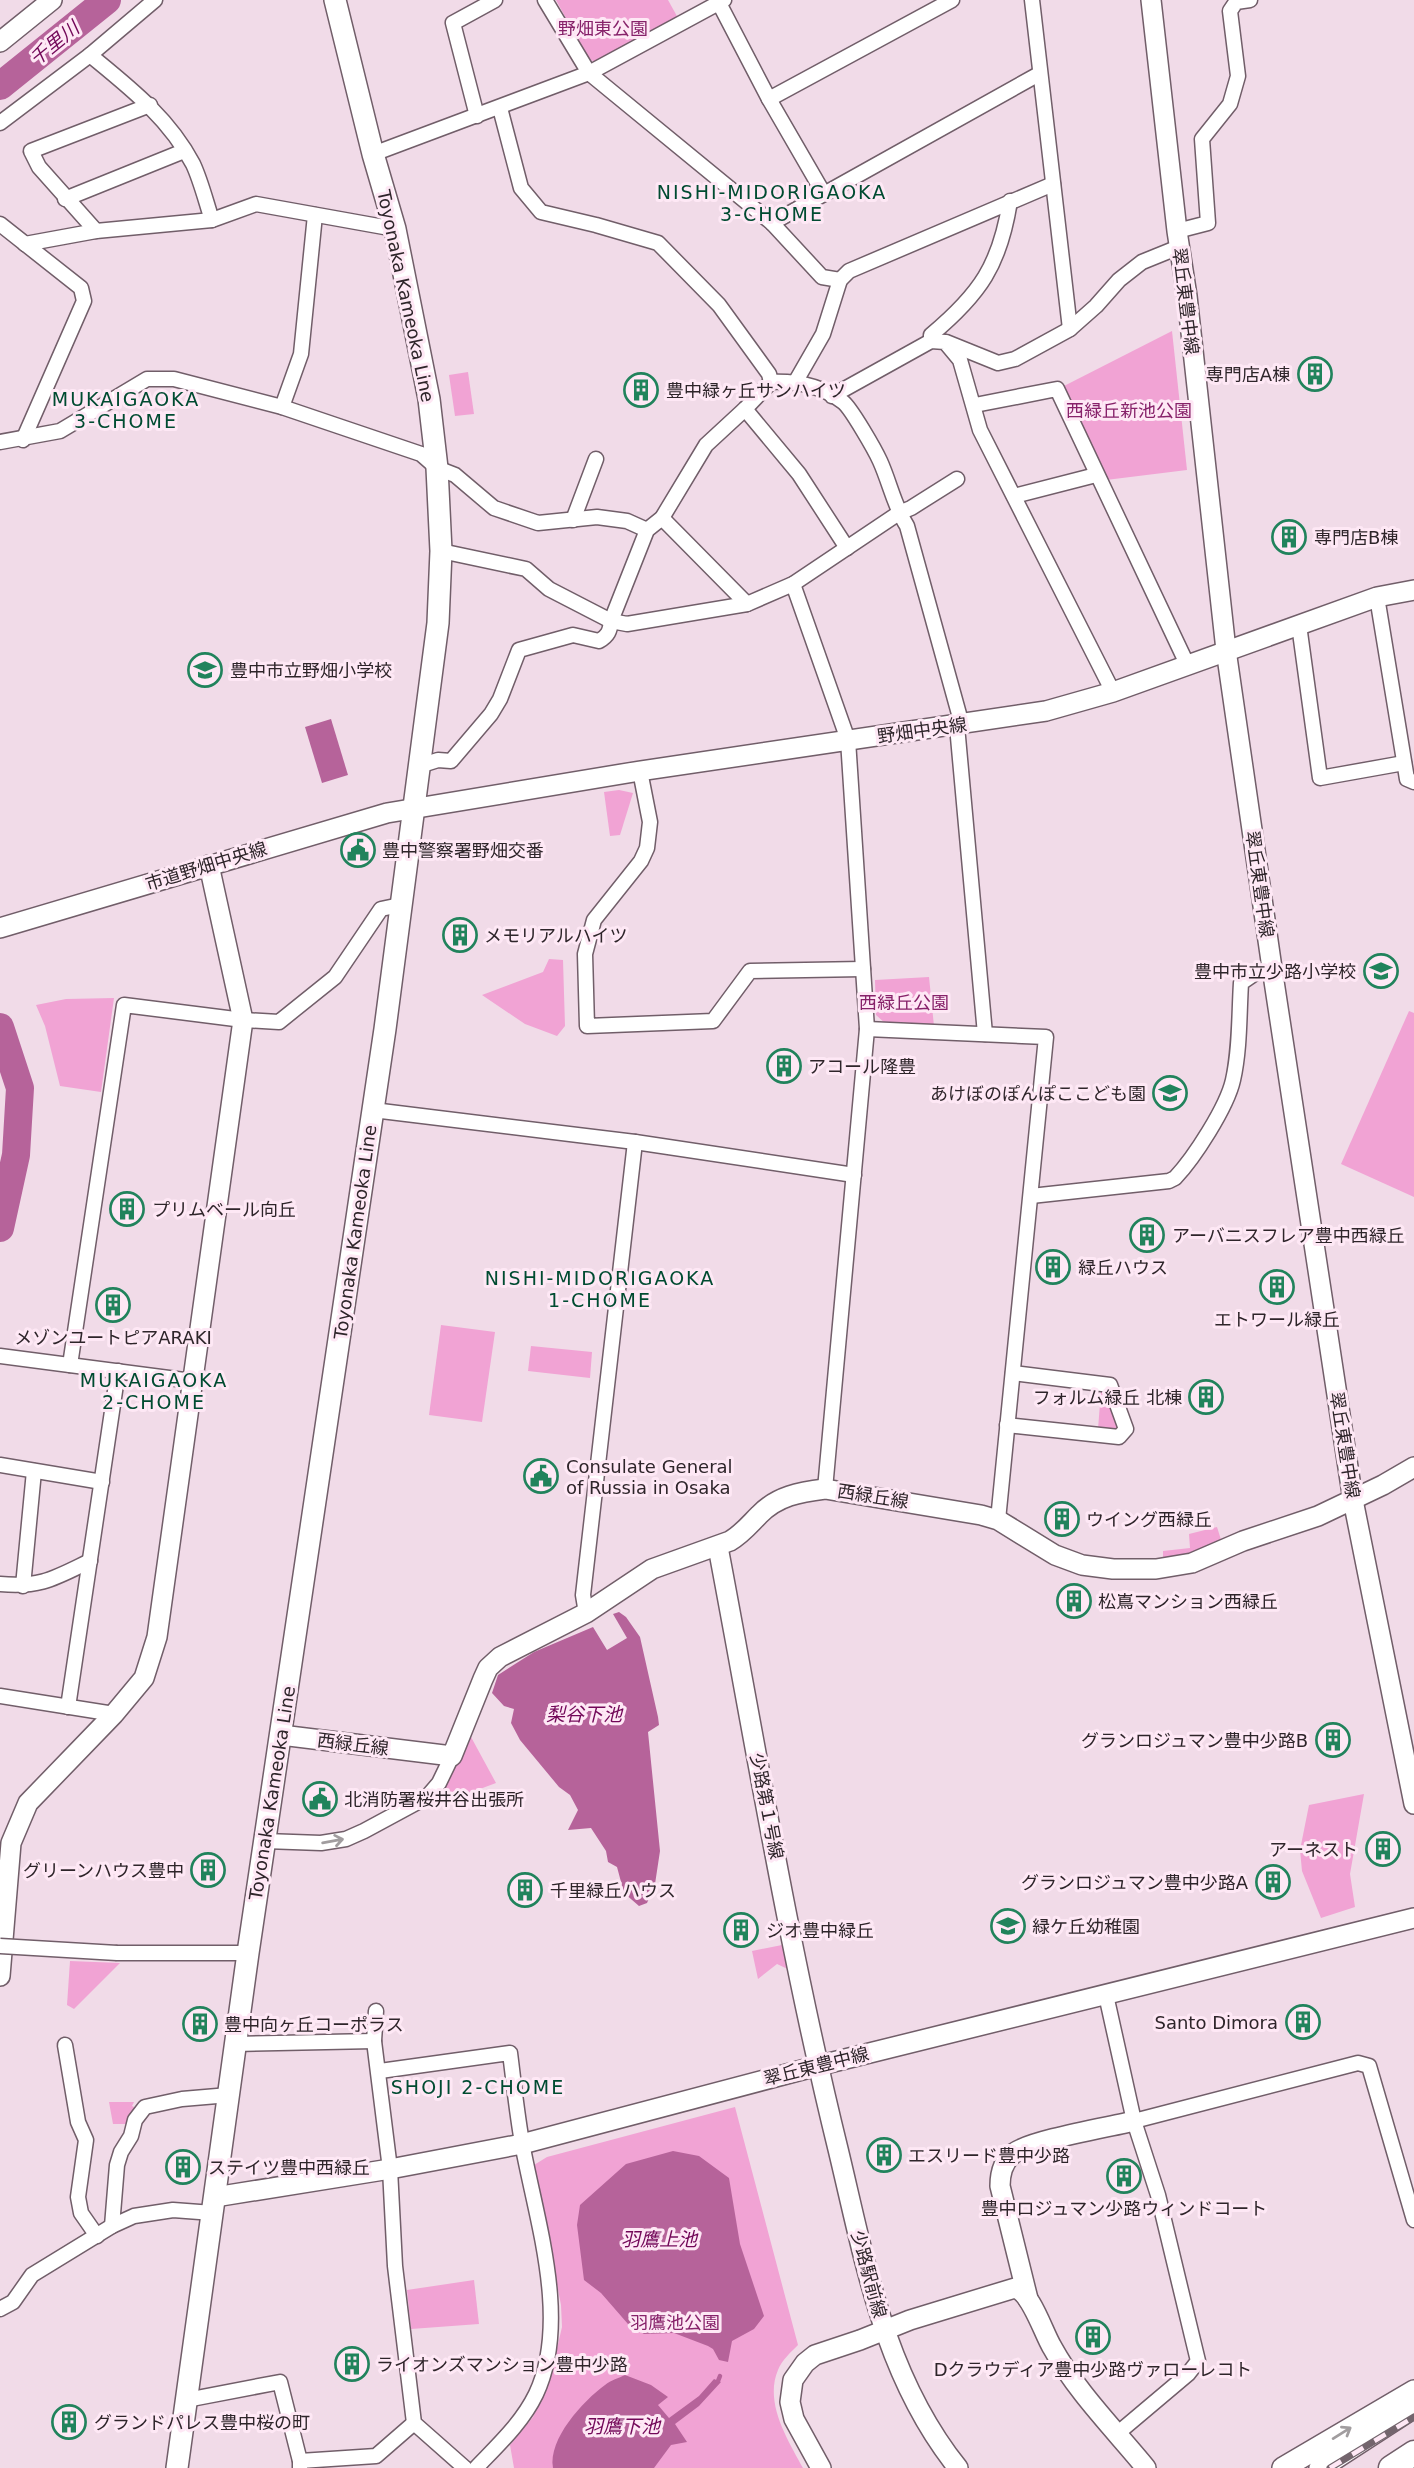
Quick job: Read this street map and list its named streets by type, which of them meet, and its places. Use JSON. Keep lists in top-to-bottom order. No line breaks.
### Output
{"streets":{"main road":["Toyonaka Kameoka Line"],"street":["翠丘東豊中線","野畑中央線","市道野畑中央線","西緑丘線","少路第１号線","少路駅前線"]},"crossings":[["Toyonaka Kameoka Line","翠丘東豊中線"],["Toyonaka Kameoka Line","野畑中央線"],["Toyonaka Kameoka Line","市道野畑中央線"],["Toyonaka Kameoka Line","西緑丘線"],["翠丘東豊中線","野畑中央線"],["翠丘東豊中線","西緑丘線"],["翠丘東豊中線","少路第１号線"],["翠丘東豊中線","少路駅前線"],["野畑中央線","市道野畑中央線"],["西緑丘線","少路第１号線"],["少路第１号線","少路駅前線"]],"districts":["NISHI-MIDORIGAOKA 3-CHOME","MUKAIGAOKA 3-CHOME","NISHI-MIDORIGAOKA 1-CHOME","MUKAIGAOKA 2-CHOME","SHOJI 2-CHOME"],"water":["千里川","梨谷下池","羽鷹上池","羽鷹下池"],"parks":["野畑東公園","西緑丘新池公園","西緑丘公園","羽鷹池公園"],"places":{"building":["専門店A棟","豊中緑ヶ丘サンハイツ","専門店B棟","メモリアルハイツ","アコール隆豊","プリムベール向丘","アーバニスフレア豊中西緑丘","緑丘ハウス","エトワール緑丘","メゾンユートピアARAKI","フォルム緑丘 北棟","ウイング西緑丘","松嶌マンション西緑丘","グランロジュマン豊中少路B","アーネスト","グリーンハウス豊中","グランロジュマン豊中少路A","千里緑丘ハウス","ジオ豊中緑丘","Santo Dimora","豊中向ヶ丘コーポラス","エスリード豊中少路","ステイツ豊中西緑丘","豊中ロジュマン少路ウィンドコート","Dクラウディア豊中少路ヴァローレコト","ライオンズマンション豊中少路","グランドパレス豊中桜の町"],"school or university":["豊中市立野畑小学校","豊中市立少路小学校","あけぼのぽんぽここども園","緑ケ丘幼稚園"],"public building":["豊中警察署野畑交番","Consulate General of Russia in Osaka","北消防署桜井谷出張所"]}}
